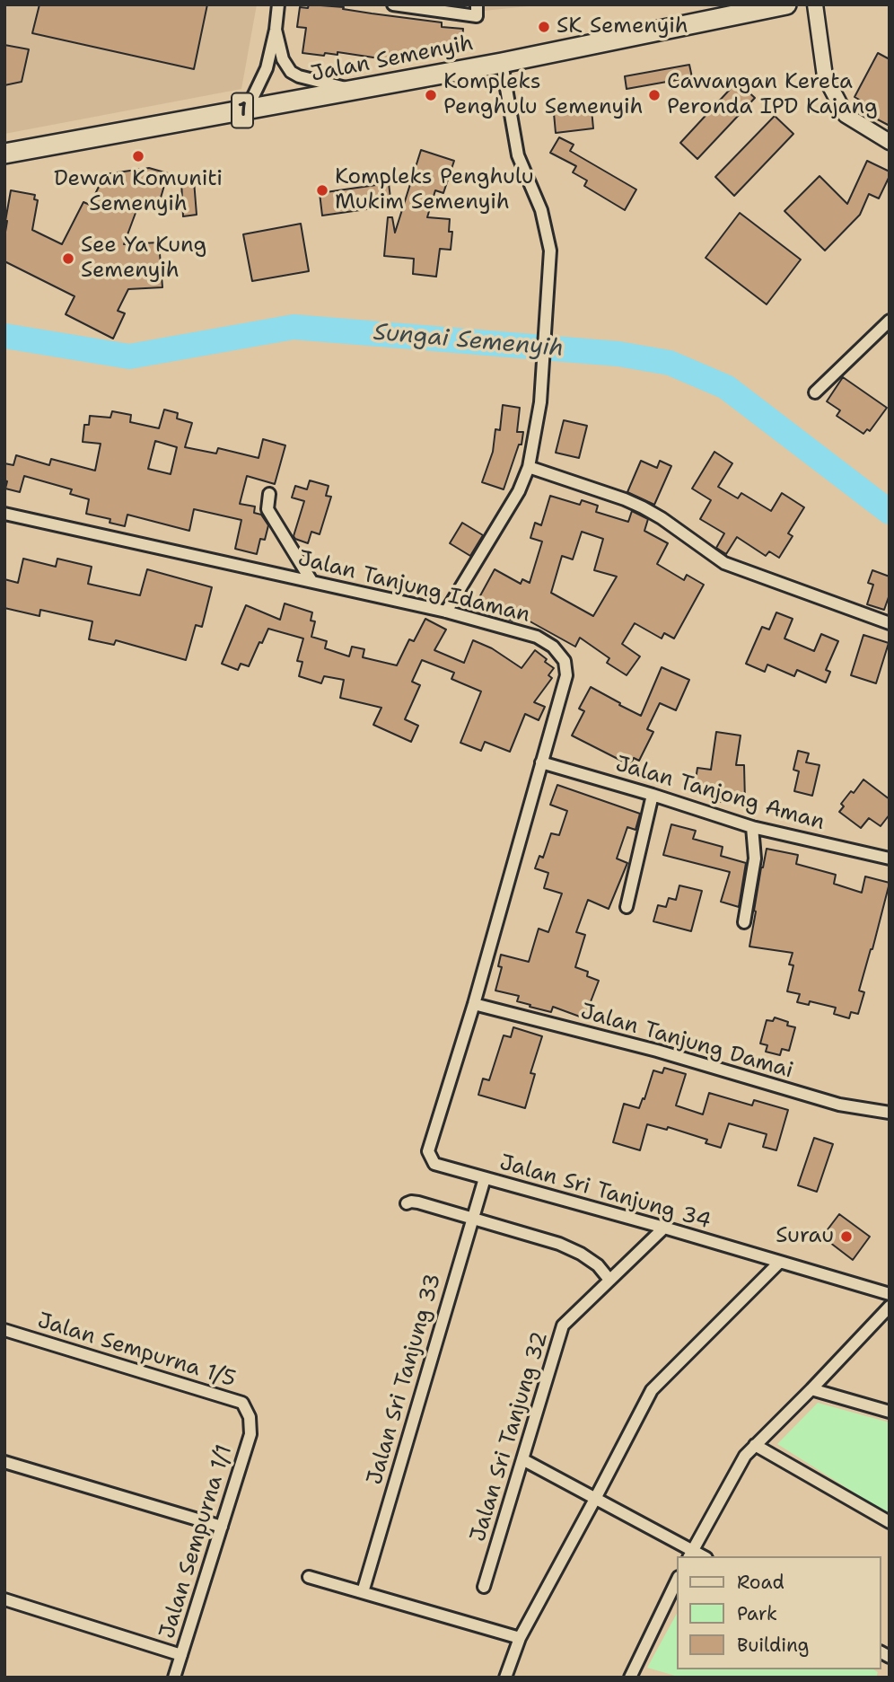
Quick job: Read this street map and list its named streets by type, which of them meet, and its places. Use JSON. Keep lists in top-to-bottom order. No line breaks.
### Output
{"streets":{"main road":["Jalan Semenyih","1"],"street":["Jalan Tanjung Idaman","Jalan Tanjong Aman","Jalan Tanjung Damai","Jalan Sri Tanjung 34","Jalan Sempurna 1/5","Jalan Sri Tanjung 33","Jalan Sri Tanjung 32","Jalan Sempurna 1/1"]},"crossings":[["Jalan Tanjung Idaman","Jalan Tanjong Aman"],["Jalan Tanjung Idaman","Jalan Tanjung Damai"],["Jalan Tanjung Idaman","Jalan Sri Tanjung 34"],["Jalan Sri Tanjung 34","Jalan Sri Tanjung 33"],["Jalan Sri Tanjung 34","Jalan Sri Tanjung 32"],["Jalan Sempurna 1/5","Jalan Sempurna 1/1"]],"water":["Sungai Semenyih"],"places":["SK Semenyih","Kompleks Penghulu Semenyih","Cawangan Kereta Peronda IPD Kajang","Dewan Komuniti Semenyih","Kompleks Penghulu Mukim Semenyih","See Ya Kung Semenyih","Surau"],"legend":["Road","Park","Building"]}
